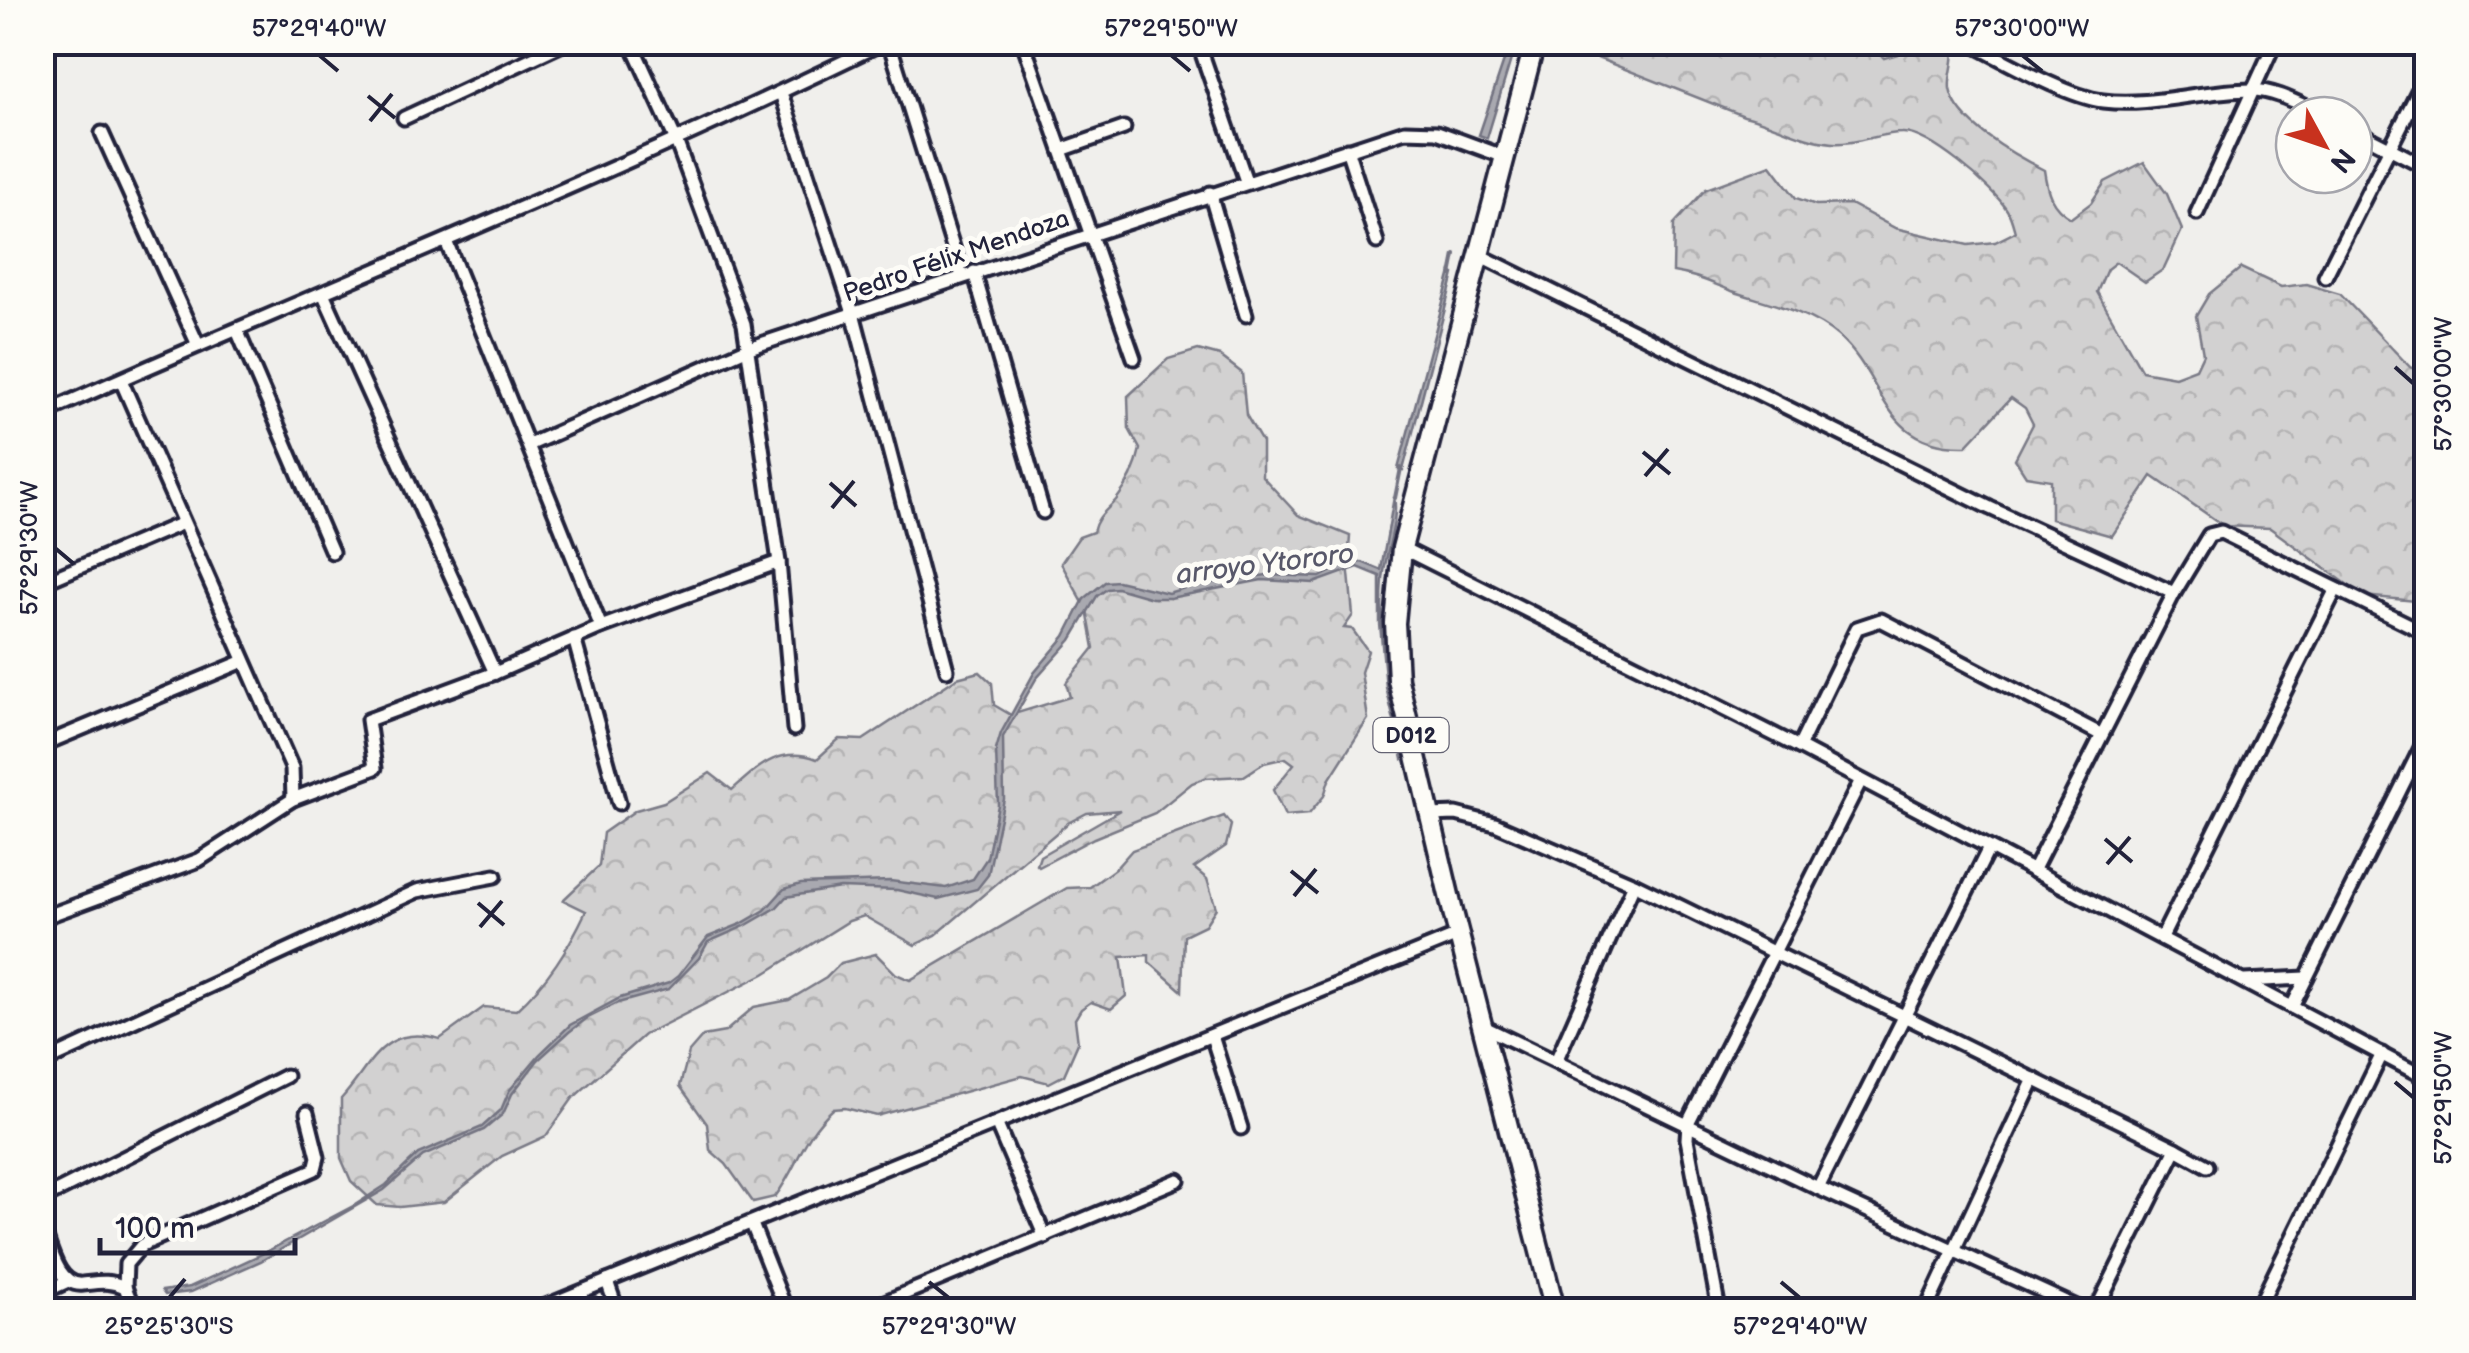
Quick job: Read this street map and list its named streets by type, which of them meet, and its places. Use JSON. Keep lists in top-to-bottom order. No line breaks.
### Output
{"streets":{"main road":["D012"],"street":["Pedro Félix Mendoza"]},"crossings":[["Pedro Félix Mendoza","D012"]],"water":["arroyo Ytororo"],"scale_bar":"100 m","north":"bottom right","coordinates":["57°29'40\"W","57°29'50\"W","57°30'00\"W","57°29'30\"W","25°25'30\"S"]}
